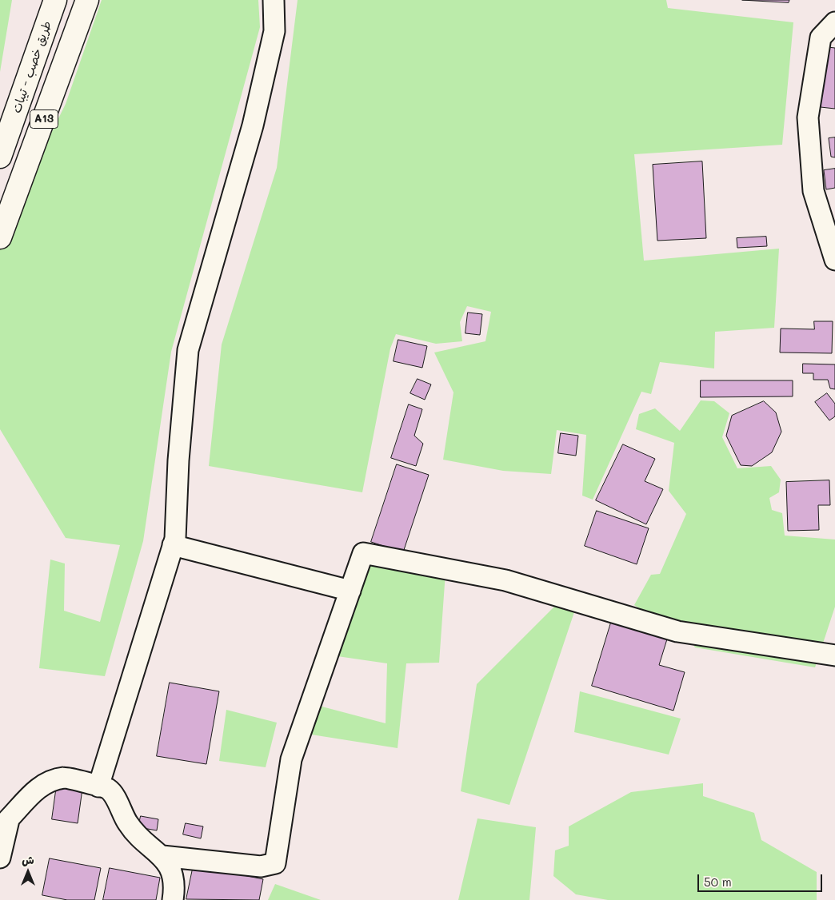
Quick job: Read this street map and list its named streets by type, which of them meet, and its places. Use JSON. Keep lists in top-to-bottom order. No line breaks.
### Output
{"streets":{"highway":["طريق خصب - تيبات","A13"]},"scale_bar":"50 m","north":"top"}
